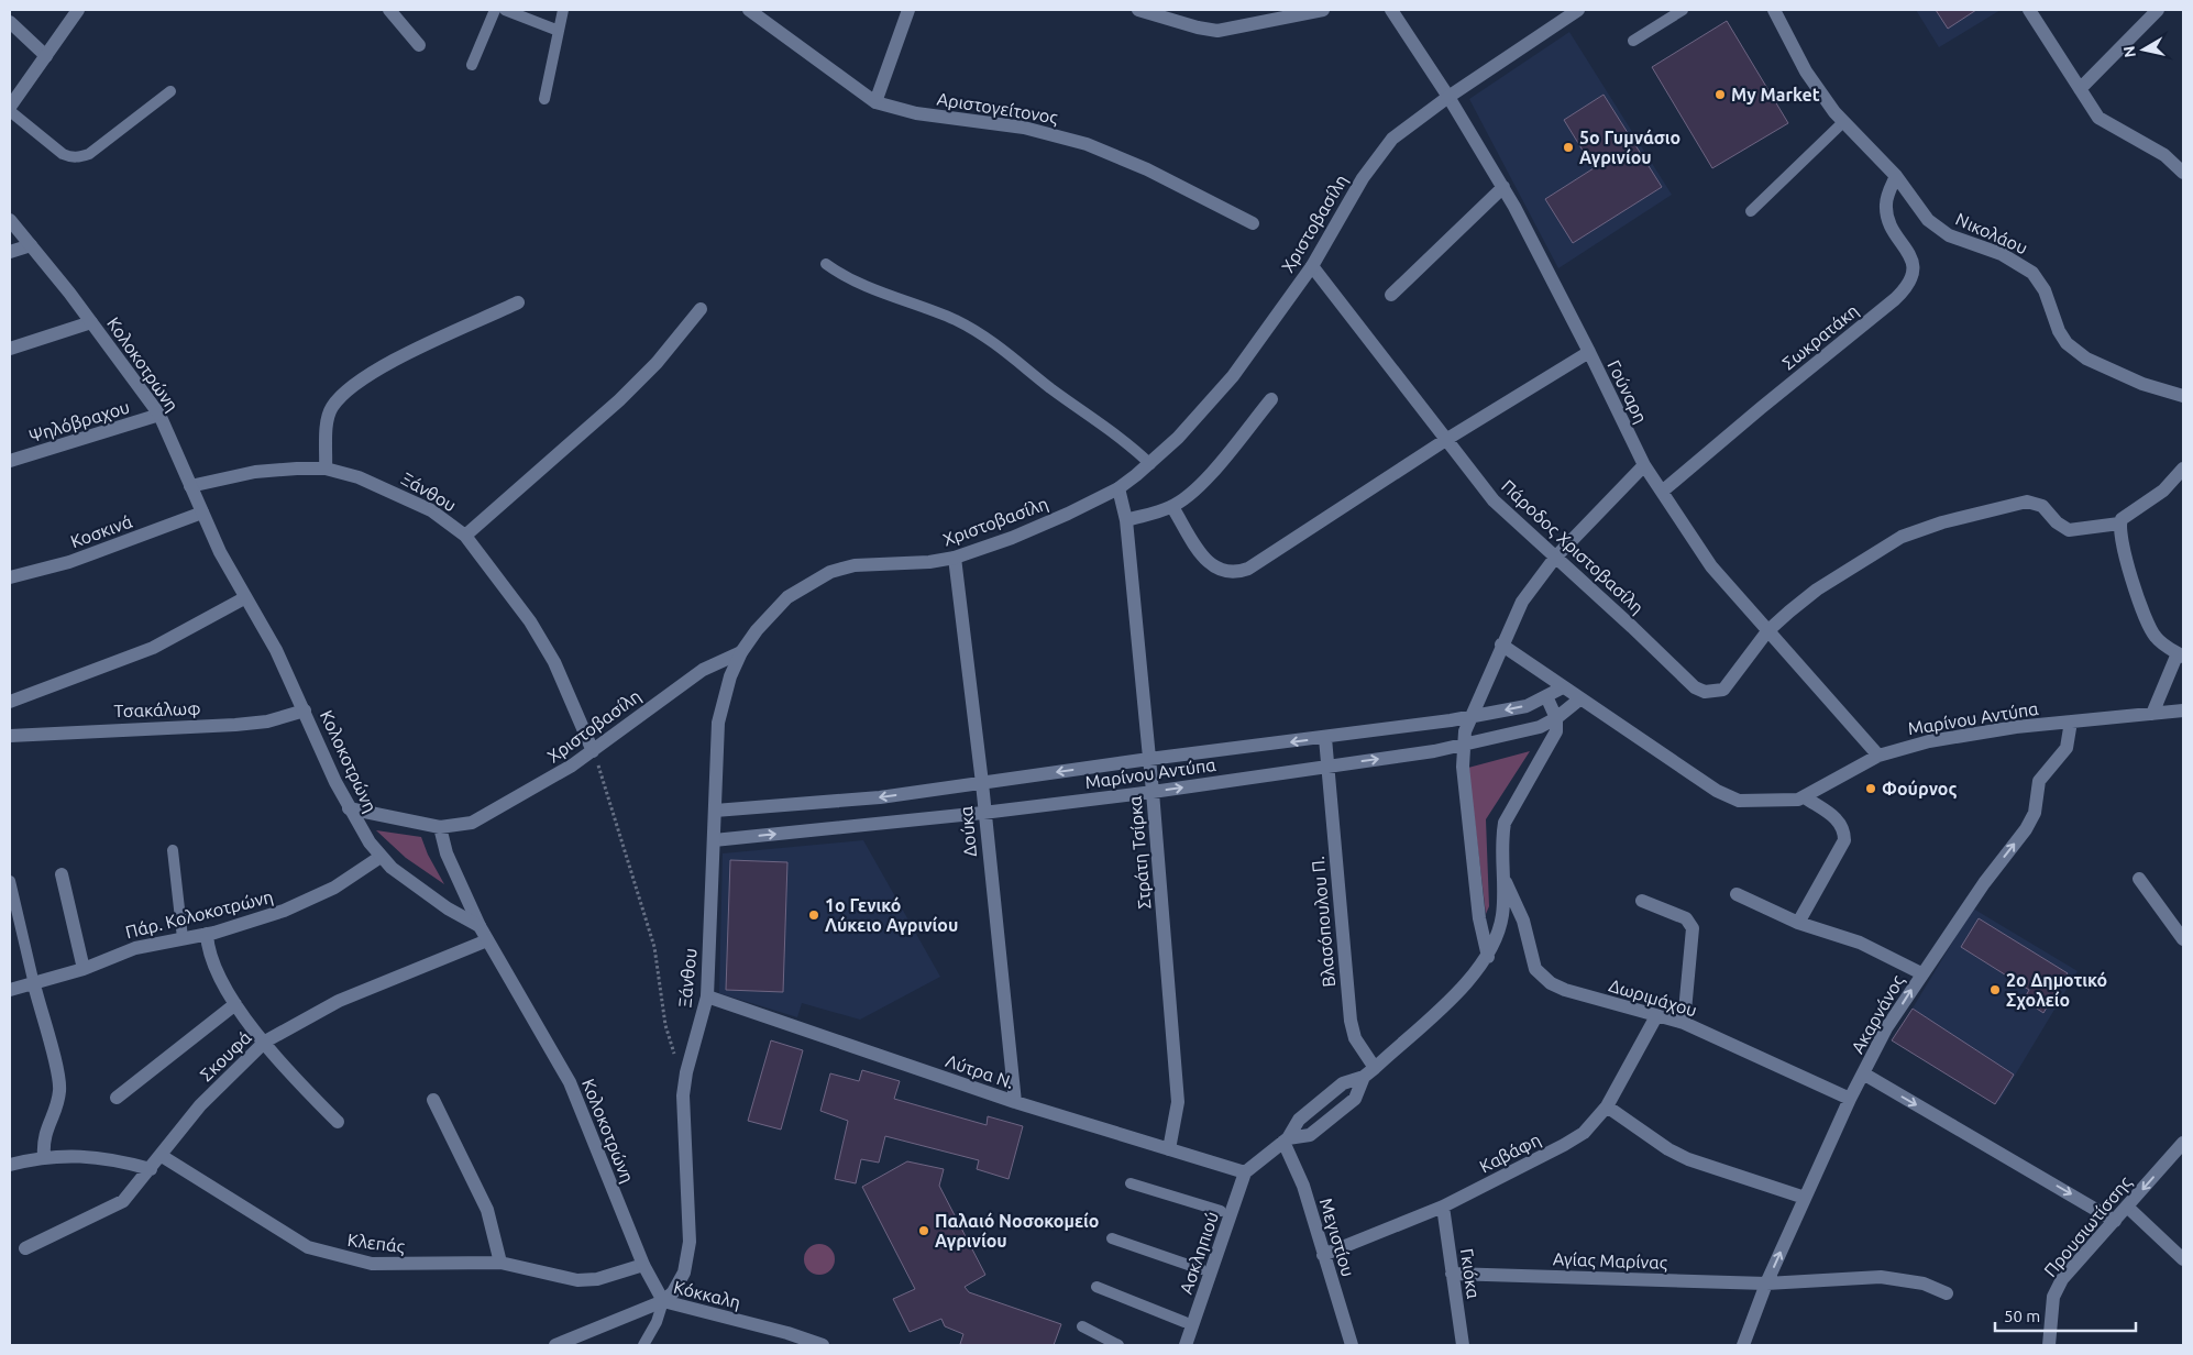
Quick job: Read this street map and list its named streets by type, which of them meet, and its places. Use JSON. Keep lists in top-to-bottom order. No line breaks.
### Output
{"streets":{"street":["Αριστογείτονος","Χριστοβασίλη","Νικολάου","Σωκρατάκη","Κολοκοτρώνη","Γούναρη","Ψηλόβραχου","Ξάνθου","Κοσκινά","Πάροδος Χριστοβασίλη","Τσακάλωφ","Μαρίνου Αντύπα","Δούκα","Στράτη Τσίρκα","Πάρ. Κολοκοτρώνη","Βλασόπουλου Π.","Δωριμάχου","Ακαρνάνος","Σκουφά","Λύτρα Ν.","Καβάφη","Προυσιωτίσσης","Μεγιστίου","Κλεπάς","Ασκληπιού","Αγίας Μαρίνας","Γκιόκα","Κόκκαλη"]},"crossings":[["Χριστοβασίλη","Κολοκοτρώνη"],["Χριστοβασίλη","Γούναρη"],["Χριστοβασίλη","Ξάνθου"],["Χριστοβασίλη","Πάροδος Χριστοβασίλη"],["Χριστοβασίλη","Δούκα"],["Χριστοβασίλη","Στράτη Τσίρκα"],["Νικολάου","Σωκρατάκη"],["Σωκρατάκη","Γούναρη"],["Κολοκοτρώνη","Ψηλόβραχου"],["Κολοκοτρώνη","Ξάνθου"],["Κολοκοτρώνη","Κοσκινά"],["Κολοκοτρώνη","Τσακάλωφ"],["Κολοκοτρώνη","Πάρ. Κολοκοτρώνη"],["Κολοκοτρώνη","Σκουφά"],["Κολοκοτρώνη","Κλεπάς"],["Κολοκοτρώνη","Κόκκαλη"],["Γούναρη","Πάροδος Χριστοβασίλη"],["Γούναρη","Μαρίνου Αντύπα"],["Ξάνθου","Μαρίνου Αντύπα"],["Ξάνθου","Λύτρα Ν."],["Ξάνθου","Κόκκαλη"],["Μαρίνου Αντύπα","Δούκα"],["Μαρίνου Αντύπα","Στράτη Τσίρκα"],["Μαρίνου Αντύπα","Βλασόπουλου Π."],["Μαρίνου Αντύπα","Ακαρνάνος"],["Δούκα","Λύτρα Ν."],["Στράτη Τσίρκα","Λύτρα Ν."],["Δωριμάχου","Ακαρνάνος"],["Δωριμάχου","Καβάφη"],["Ακαρνάνος","Αγίας Μαρίνας"],["Σκουφά","Κλεπάς"],["Λύτρα Ν.","Ασκληπιού"],["Καβάφη","Μεγιστίου"],["Καβάφη","Γκιόκα"],["Αγίας Μαρίνας","Γκιόκα"]],"one_way":["Ακαρνάνος"],"places":["My Market","5ο Γυμνάσιο Αγρινίου","Φούρνος","1ο Γενικό Λύκειο Αγρινίου","2ο Δημοτικό Σχολείο","Παλαιό Νοσοκομείο Αγρινίου"],"scale_bar":"50 m","north":"left"}
